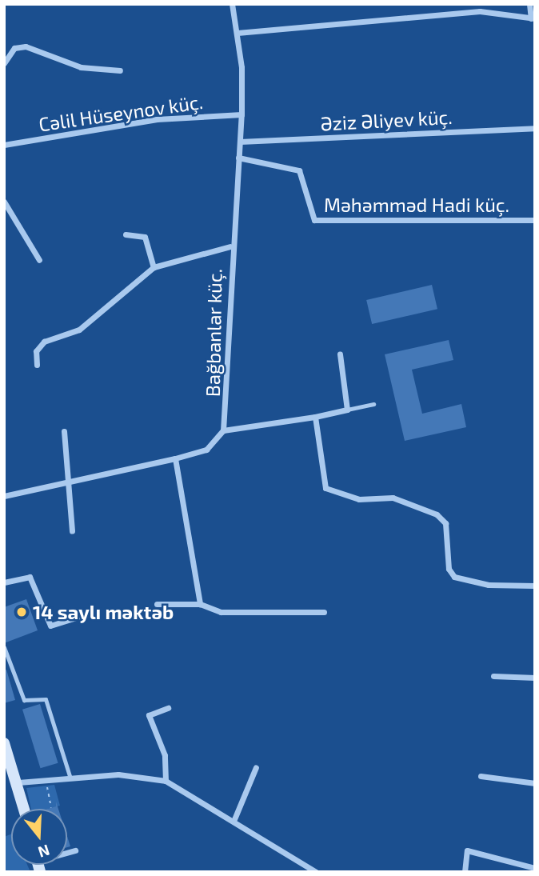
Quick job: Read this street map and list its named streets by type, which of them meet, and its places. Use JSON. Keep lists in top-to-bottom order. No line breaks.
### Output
{"streets":{"street":["Cəlil Hüseynov küç.","Əziz Əliyev küç.","Məhəmməd Hadi küç.","Bağbanlar küç."]},"crossings":[["Cəlil Hüseynov küç.","Bağbanlar küç."],["Əziz Əliyev küç.","Bağbanlar küç."],["Məhəmməd Hadi küç.","Bağbanlar küç."]],"places":["14 saylı məktəb"],"north":"bottom"}
